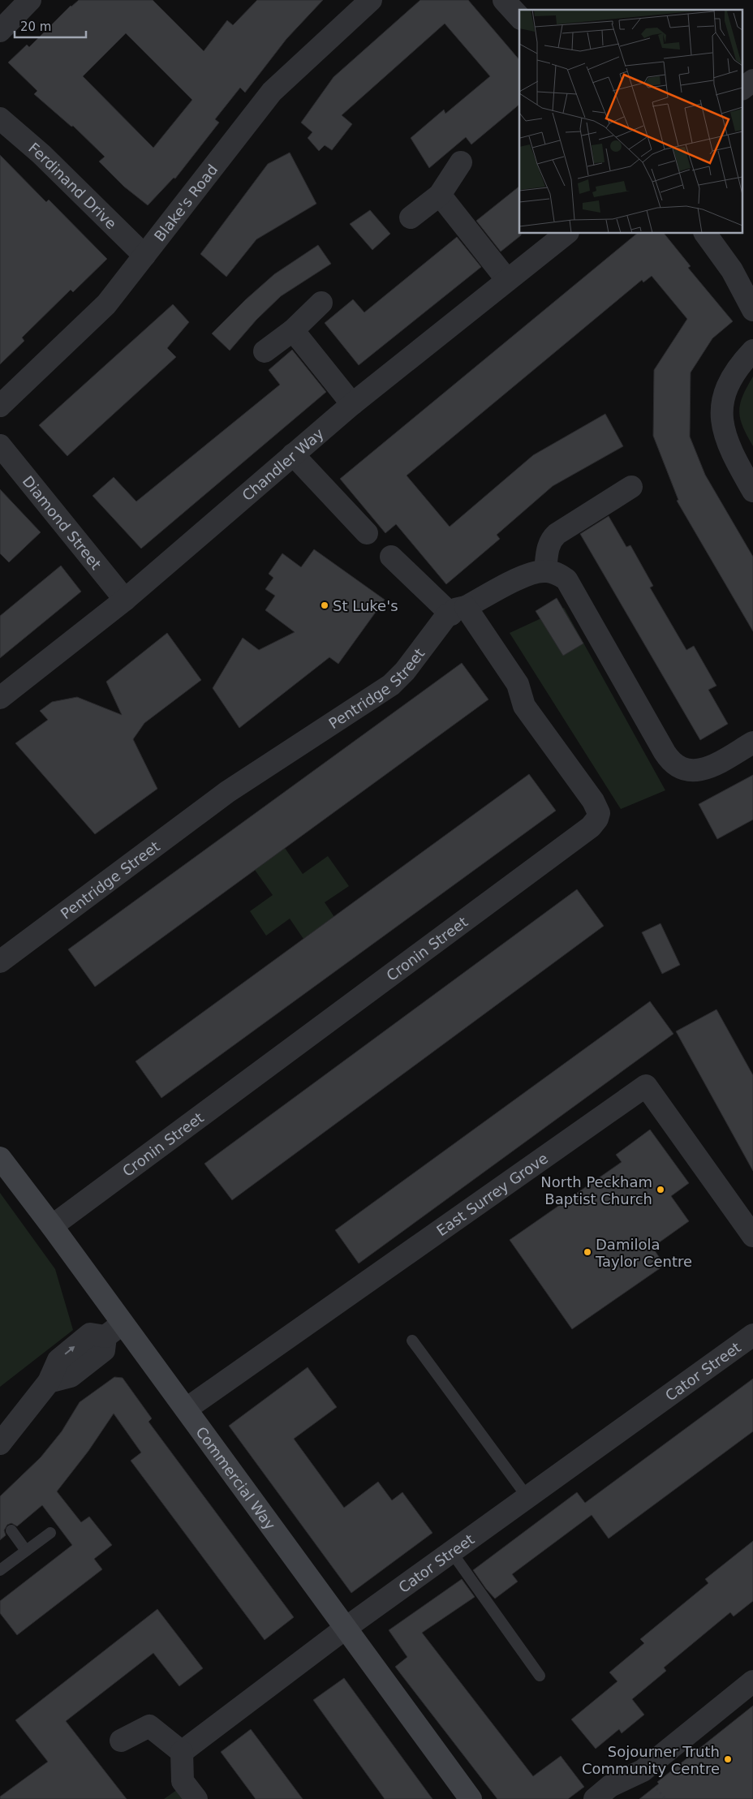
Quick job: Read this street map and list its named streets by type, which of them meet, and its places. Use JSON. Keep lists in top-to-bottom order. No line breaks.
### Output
{"streets":{"street":["Ferdinand Drive","Blake's Road","Chandler Way","Diamond Street","Pentridge Street","Cronin Street","East Surrey Grove","Cator Street","Commercial Way"]},"crossings":[["Ferdinand Drive","Blake's Road"],["Chandler Way","Diamond Street"],["Pentridge Street","Cronin Street"],["Cronin Street","Commercial Way"],["East Surrey Grove","Commercial Way"],["Cator Street","Commercial Way"]],"places":["St Luke's","North Peckham Baptist Church","Damilola Taylor Centre","Sojourner Truth Community Centre"],"scale_bar":"20 m"}
